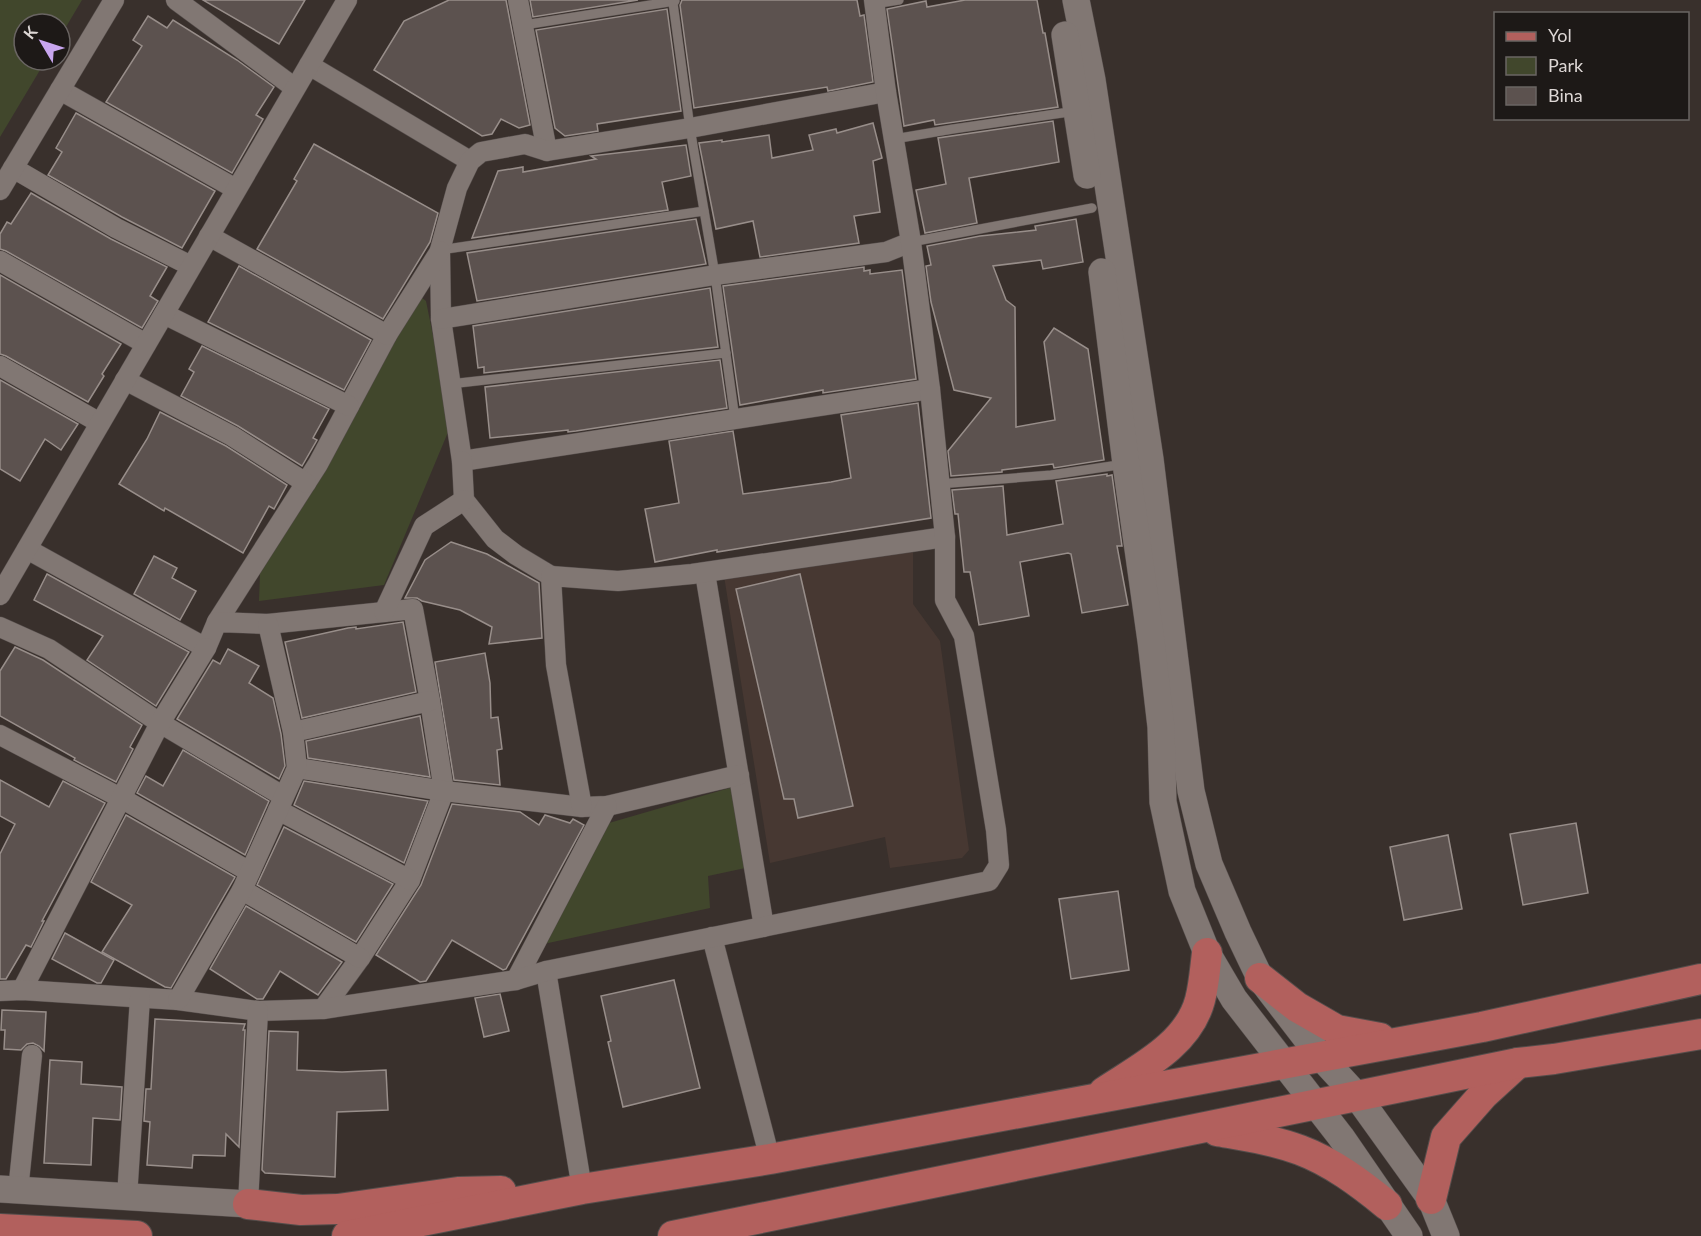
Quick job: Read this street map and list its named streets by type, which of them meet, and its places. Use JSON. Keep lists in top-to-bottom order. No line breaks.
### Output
{"legend":["Yol","Park","Bina"],"north":"top left"}
